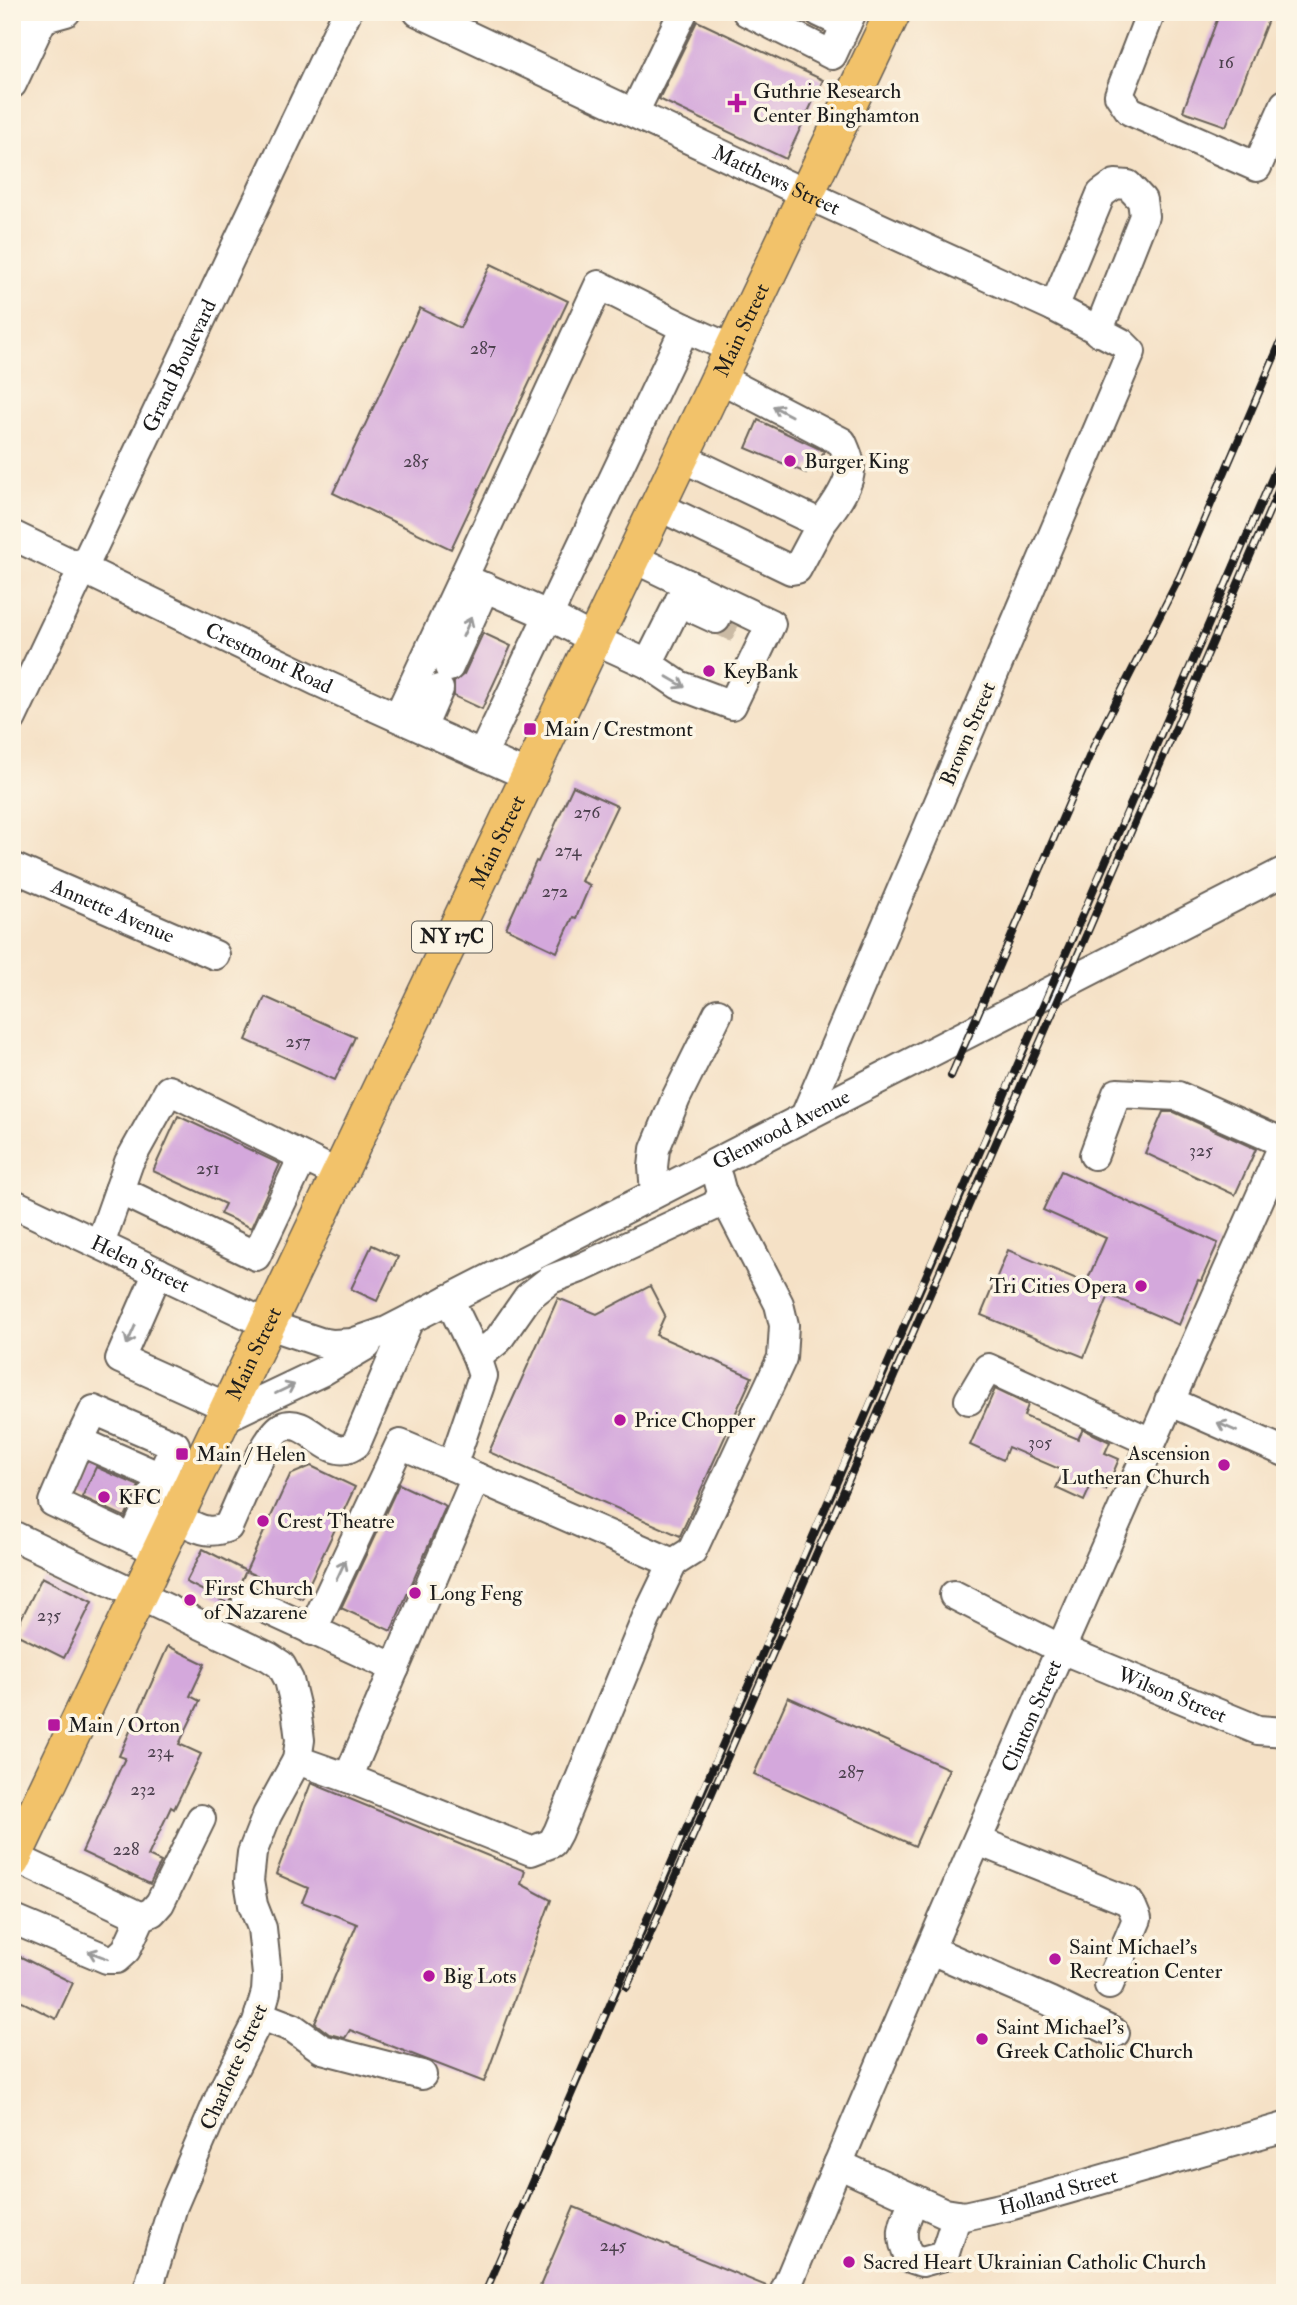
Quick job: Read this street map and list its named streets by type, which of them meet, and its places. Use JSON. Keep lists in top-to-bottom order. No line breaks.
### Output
{"streets":{"main road":["Main Street","NY 17C"],"street":["Matthews Street","Grand Boulevard","Crestmont Road","Brown Street","Annette Avenue","Glenwood Avenue","Helen Street","Wilson Street","Clinton Street","Charlotte Street","Holland Street"]},"crossings":[["Matthews Street","Main Street"],["Matthews Street","Brown Street"],["Main Street","Crestmont Road"],["Main Street","Glenwood Avenue"],["Main Street","Helen Street"],["Grand Boulevard","Crestmont Road"],["Brown Street","Glenwood Avenue"],["Glenwood Avenue","Helen Street"],["Wilson Street","Clinton Street"],["Clinton Street","Holland Street"]],"places":{"health":["Guthrie Research Center Binghamton"],"other":["Burger King","KeyBank","Tri Cities Opera","Price Chopper","Ascension Lutheran Church","KFC","Crest Theatre","Long Feng","First Church of Nazarene","Saint Michael's Recreation Center","Big Lots","Saint Michael's Greek Catholic Church","Sacred Heart Ukrainian Catholic Church"],"transit":["Main / Crestmont","Main / Helen","Main / Orton"]},"house_numbers":["16","287","285","276","274","272","257","325","251","305","235","234","287","232","228","245"]}
